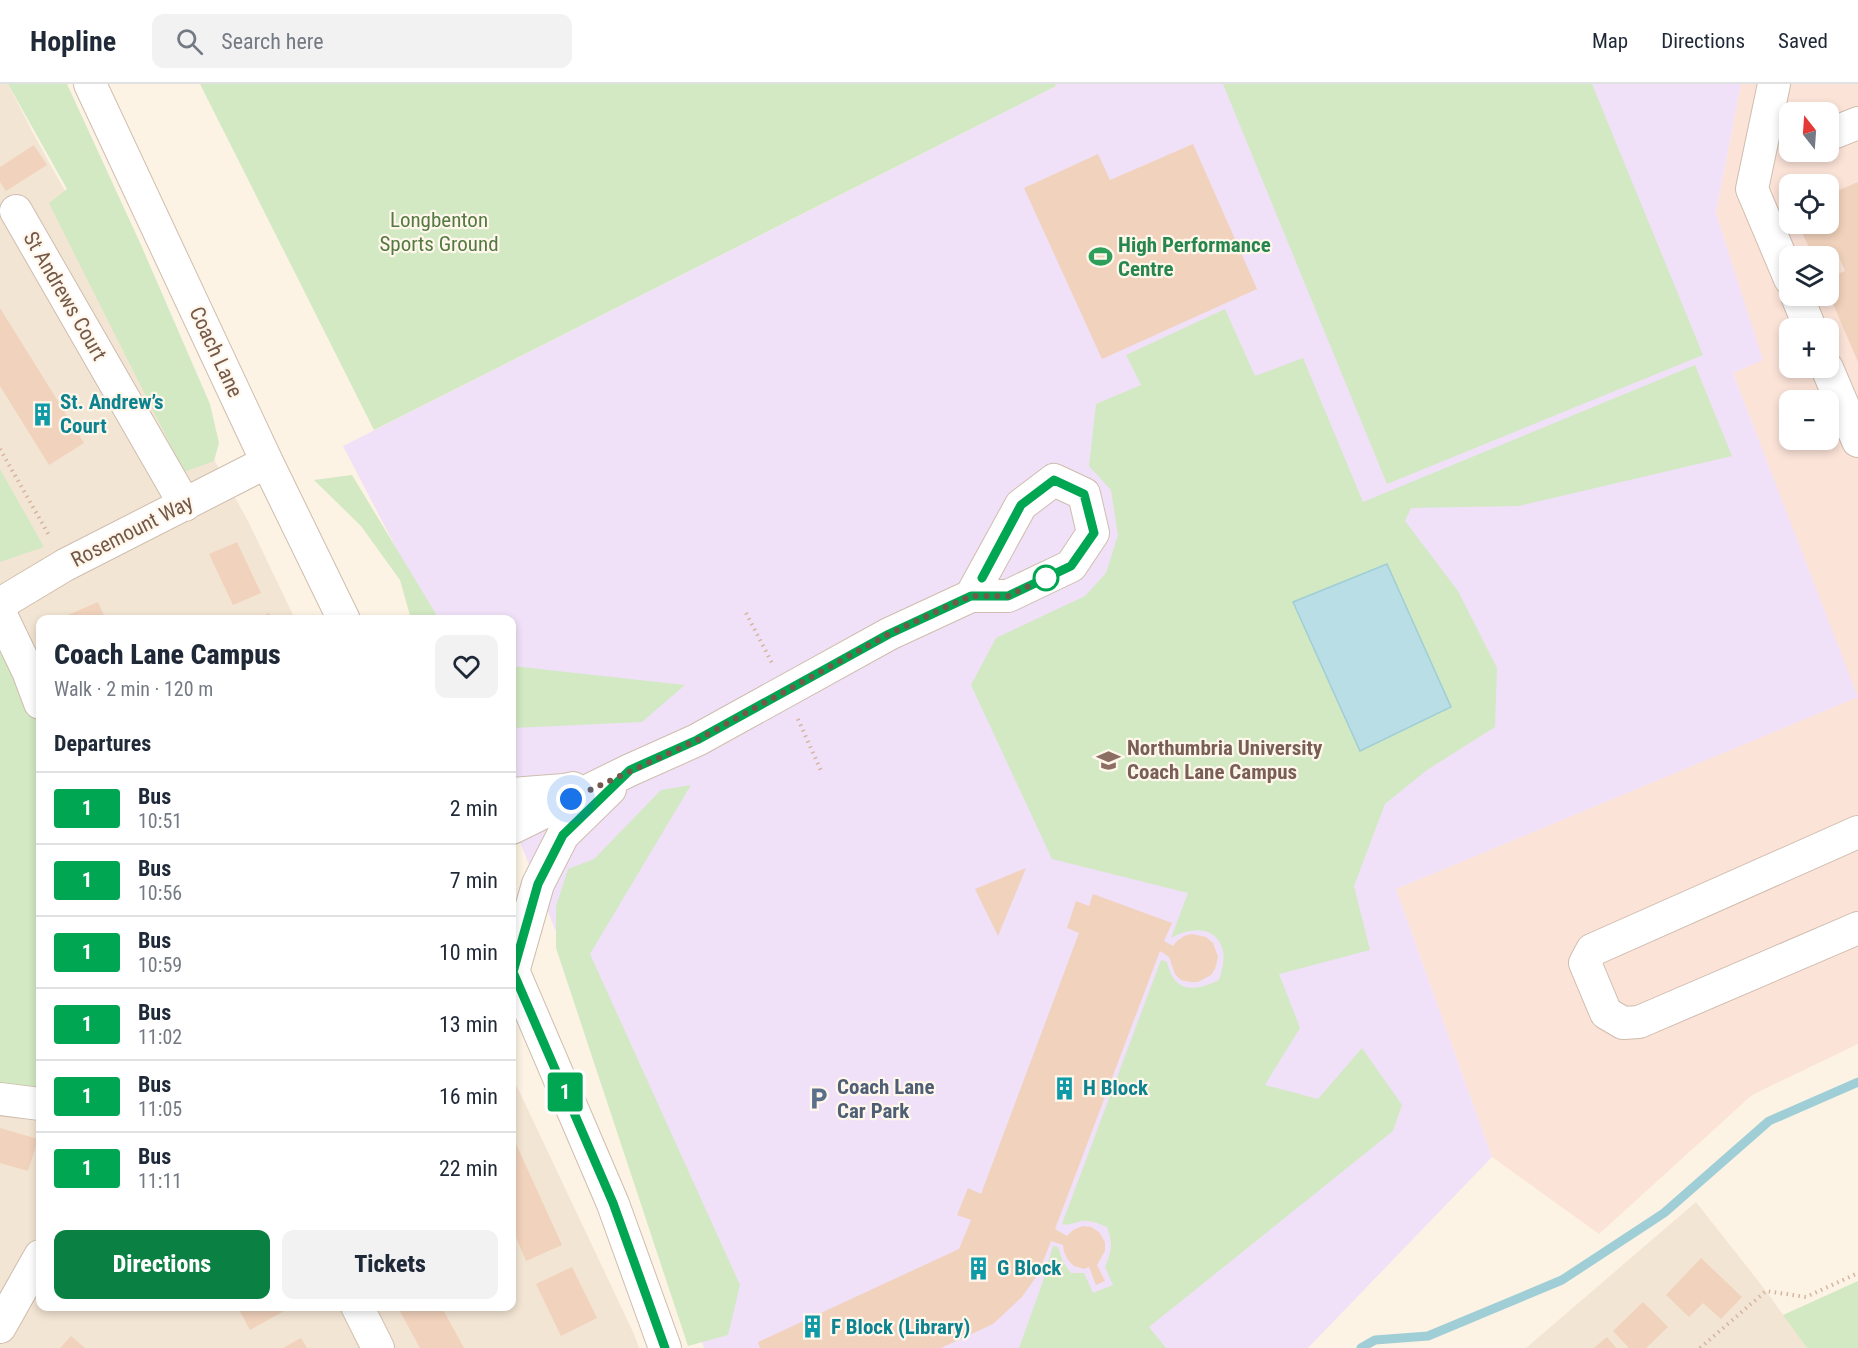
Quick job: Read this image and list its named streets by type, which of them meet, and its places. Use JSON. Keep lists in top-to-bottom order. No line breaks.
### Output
{"streets":{"street":["St Andrews Court","Coach Lane","Rosemount Way"]},"crossings":[["St Andrews Court","Rosemount Way"],["Coach Lane","Rosemount Way"]],"parks":["Longbenton Sports Ground"],"places":{"sports":["High Performance Centre"],"building":["St. Andrew’s Court","H Block","G Block","F Block (Library)"],"school or university":["Northumbria University Coach Lane Campus"],"parking":["Coach Lane Car Park"]},"lines":["bus line 1"],"north":"top","page":{"header":"Hopline","search":"Search here","nav":["Map","Directions","Saved"],"on_map":"1","map_buttons":["+","−"],"heading":[["Coach Lane Campus","Walk · 2 min · 120 m"],"Departures"],"list":[{"mark":"1","name":"Bus","note":"10:51","value":"2 min"},{"mark":"1","name":"Bus","note":"10:56","value":"7 min"},{"mark":"1","name":"Bus","note":"10:59","value":"10 min"},{"mark":"1","name":"Bus","note":"11:02","value":"13 min"},{"mark":"1","name":"Bus","note":"11:05","value":"16 min"},{"mark":"1","name":"Bus","note":"11:11","value":"22 min"}],"buttons":["Directions","Tickets"]}}
